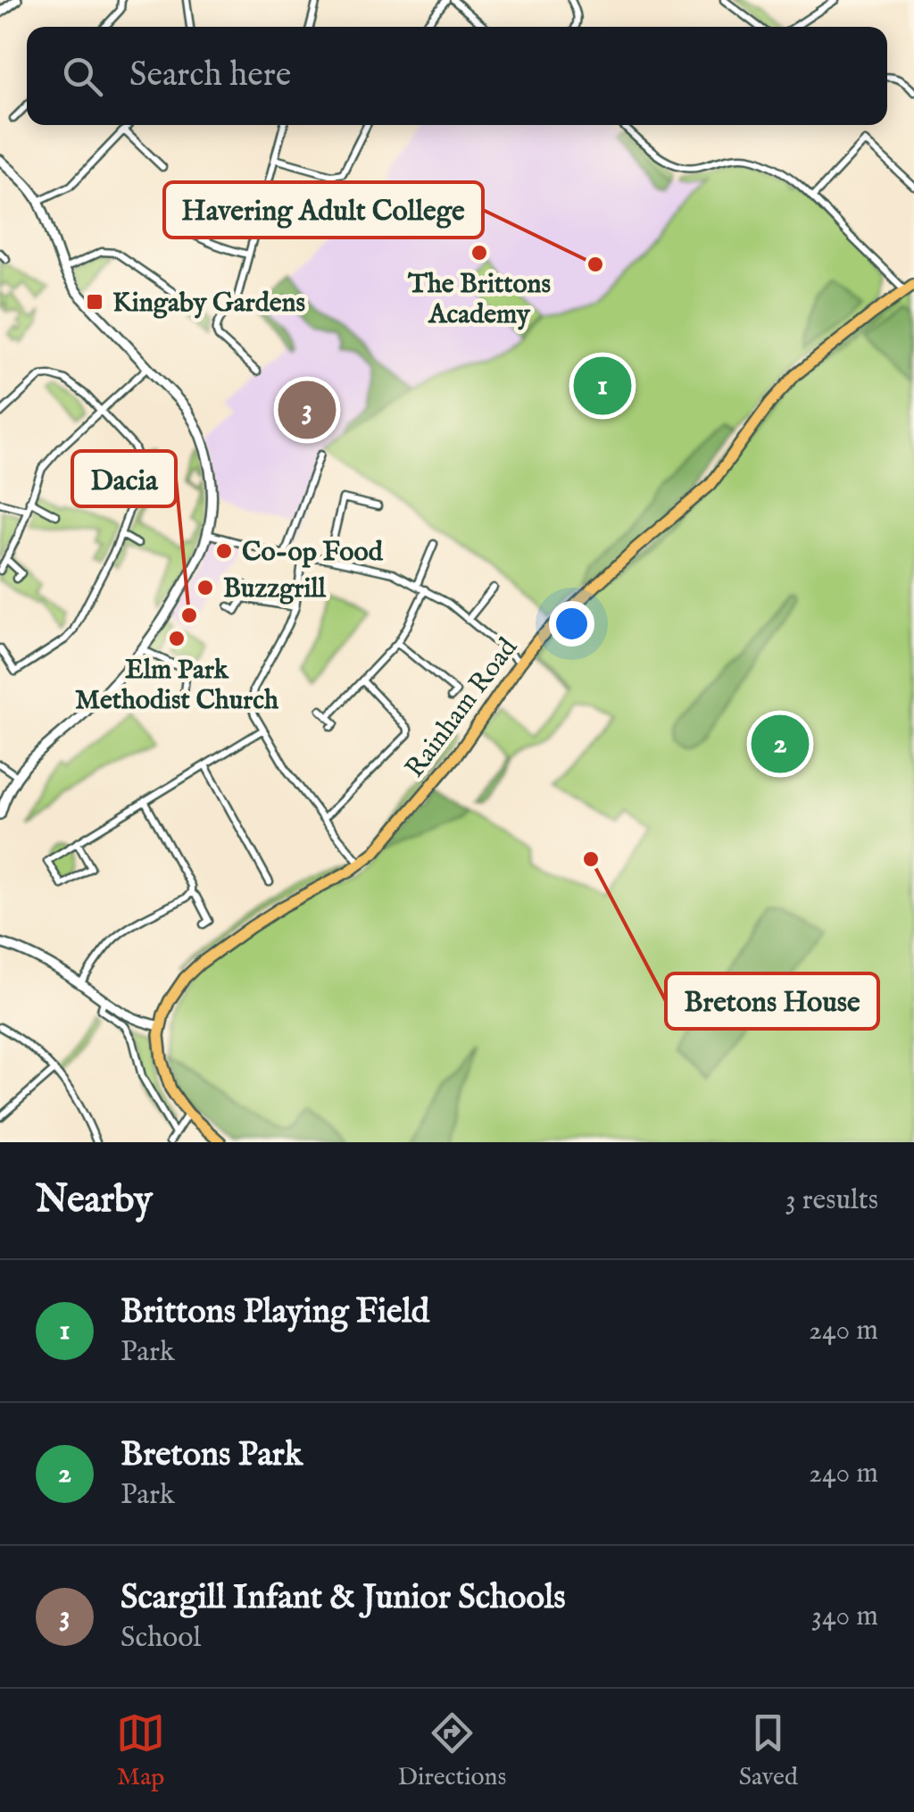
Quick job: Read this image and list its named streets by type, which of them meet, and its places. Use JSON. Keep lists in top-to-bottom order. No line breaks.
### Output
{"streets":{"main road":["Rainham Road"]},"places":{"other":["The Brittons Academy","Havering Adult College","Co-op Food","Buzzgrill","Dacia","Elm Park Methodist Church","Bretons House"],"transit":["Kingaby Gardens"]},"page":{"search":"Search here","pins":["1","3","2"],"heading":["Nearby","3 results"],"list":[{"mark":"1","name":"Brittons Playing Field","note":"Park","value":"240 m"},{"mark":"2","name":"Bretons Park","note":"Park","value":"240 m"},{"mark":"3","name":"Scargill Infant & Junior Schools","note":"School","value":"340 m"}],"nav":["Map","Directions","Saved"]}}
